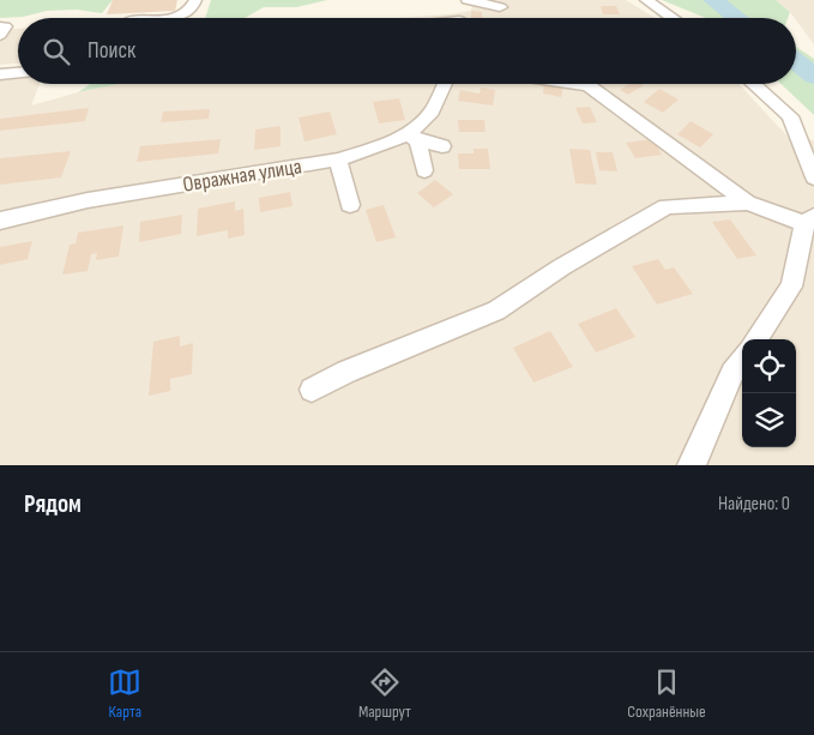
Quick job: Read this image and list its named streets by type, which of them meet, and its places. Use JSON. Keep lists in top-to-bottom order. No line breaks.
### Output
{"streets":{"street":["Овражная улица"]},"page":{"search":"Поиск","heading":["Рядом","Найдено: 0"],"nav":["Карта","Маршрут","Сохранённые"]}}
